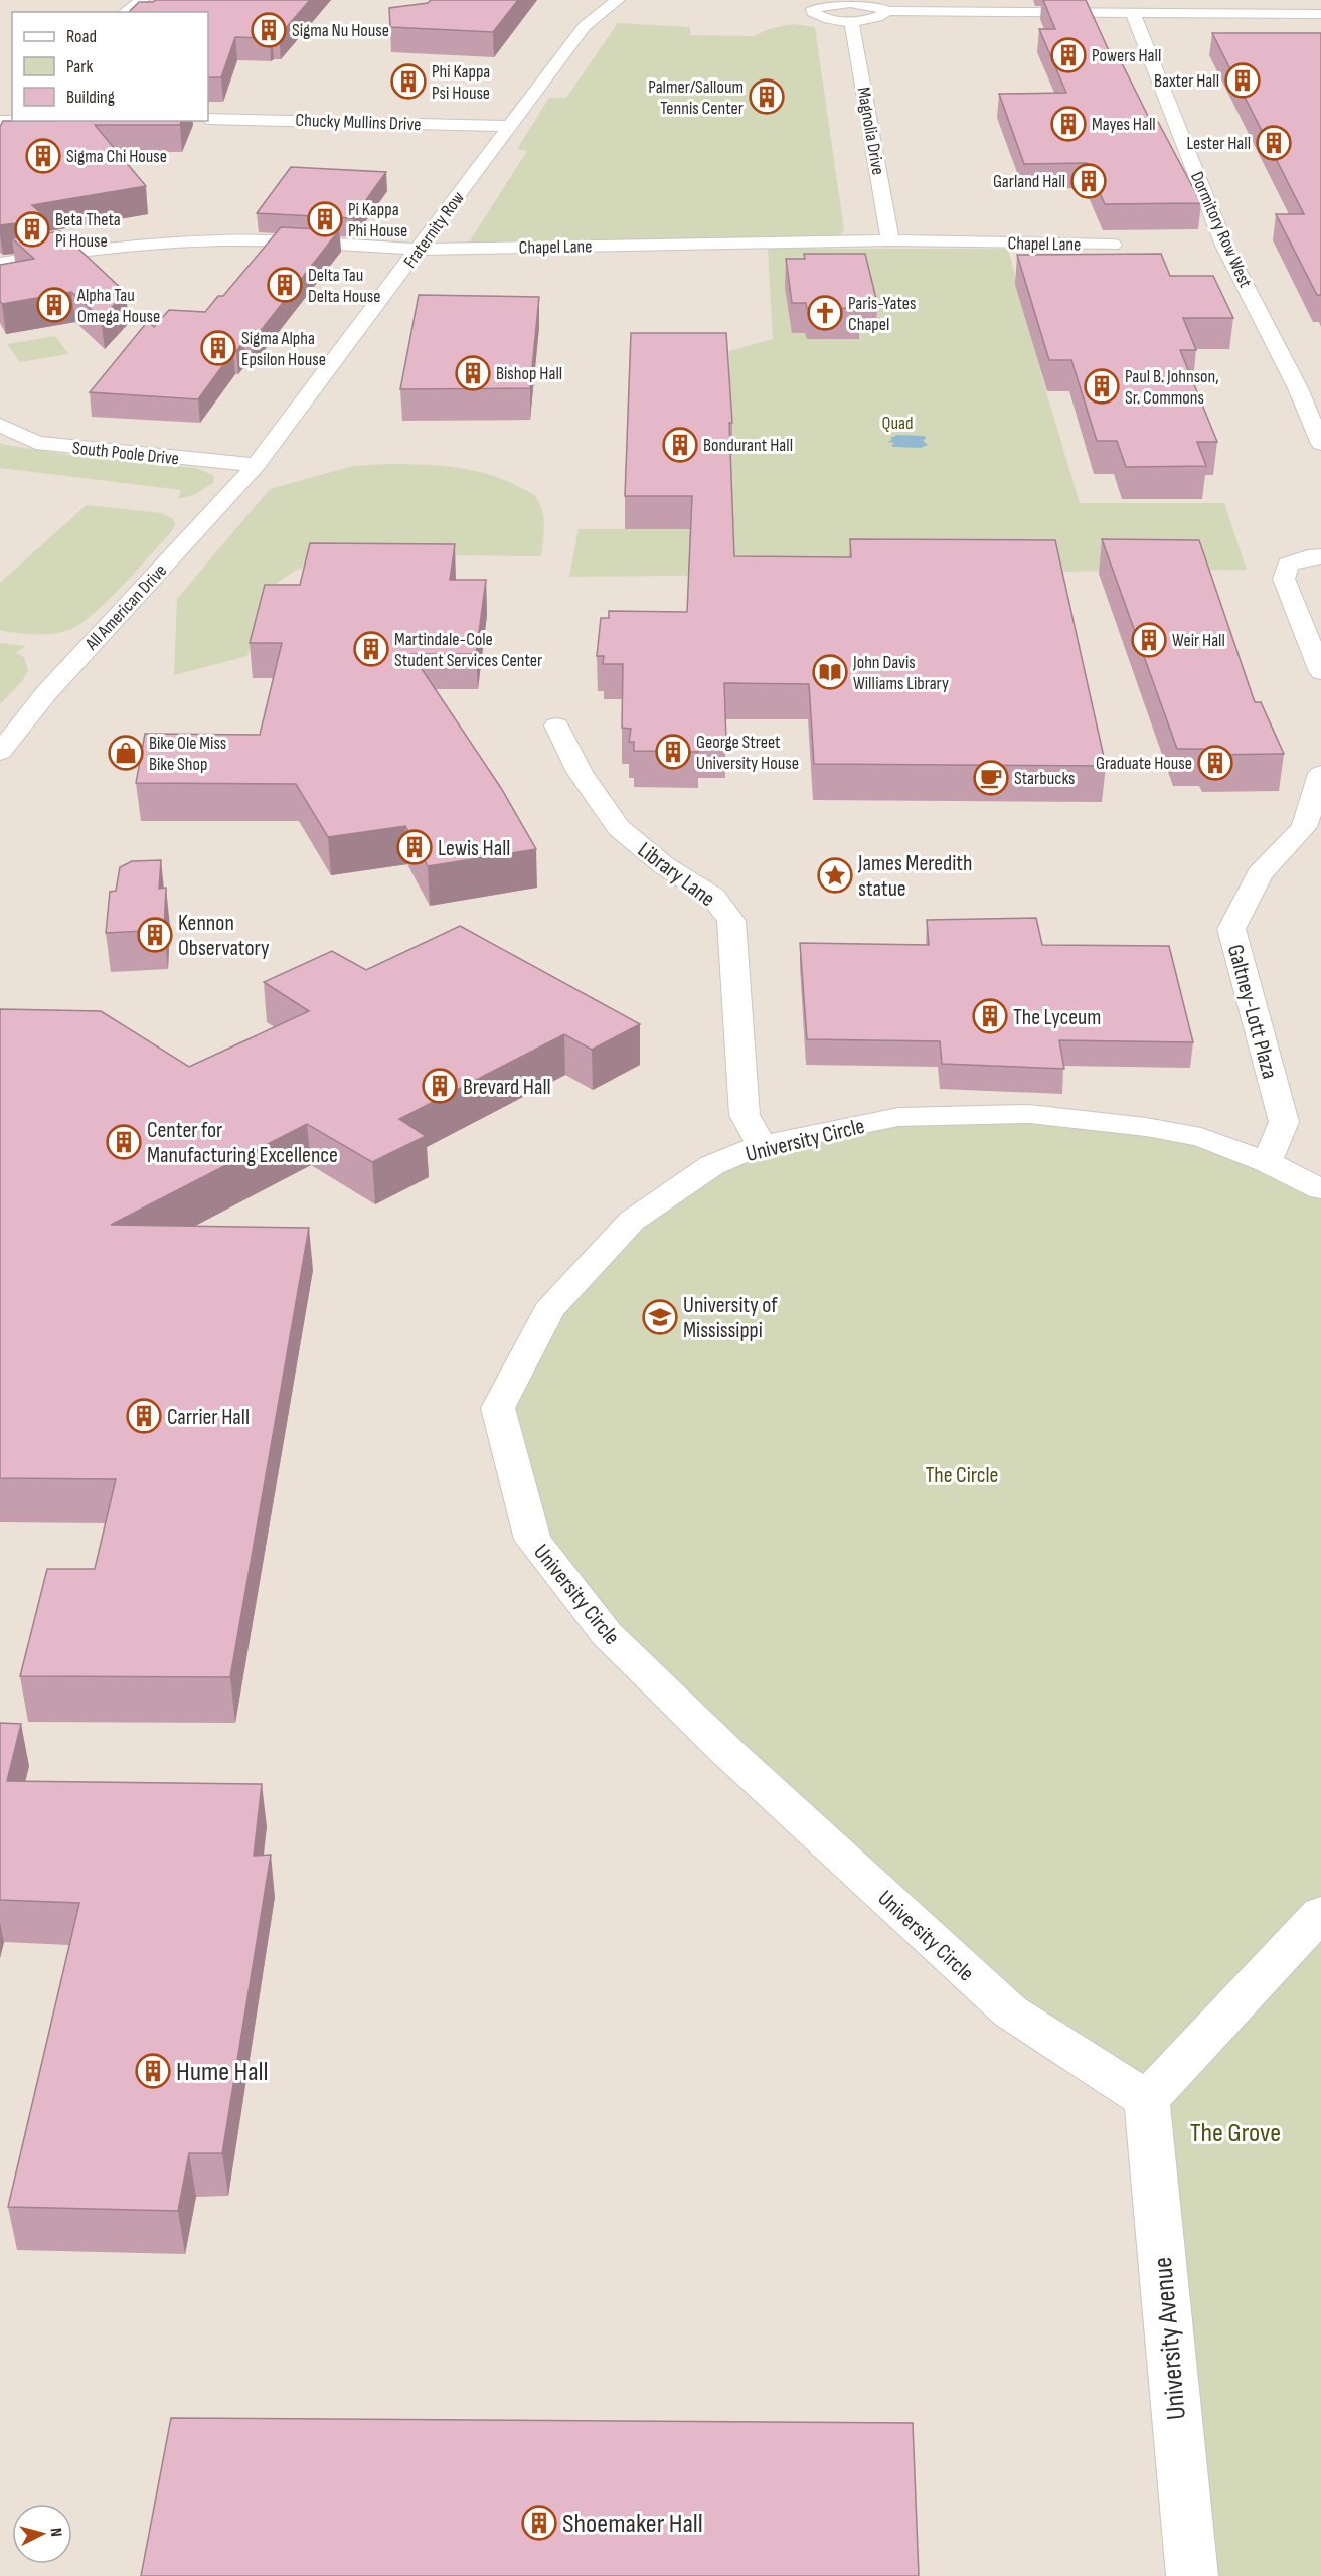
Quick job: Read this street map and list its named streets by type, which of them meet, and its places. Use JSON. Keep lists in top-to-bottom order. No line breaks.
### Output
{"streets":{"street":["Chucky Mullins Drive","Magnolia Drive","Fraternity Row","Dormitory Row West","Chapel Lane","South Poole Drive","All American Drive","Library Lane","Galtney-Lott Plaza","University Circle","University Avenue"]},"crossings":[["Chucky Mullins Drive","Fraternity Row"],["Magnolia Drive","Chapel Lane"],["Fraternity Row","Chapel Lane"],["Fraternity Row","South Poole Drive"],["Fraternity Row","All American Drive"],["South Poole Drive","All American Drive"],["Library Lane","University Circle"],["Galtney-Lott Plaza","University Circle"],["University Circle","University Avenue"]],"parks":["Quad","The Circle","The Grove"],"places":{"building":["Sigma Nu House","Powers Hall","Baxter Hall","Phi Kappa Psi House","Palmer/Salloum Tennis Center","Mayes Hall","Lester Hall","Sigma Chi House","Garland Hall","Pi Kappa Phi House","Beta Theta Pi House","Delta Tau Delta House","Alpha Tau Omega House","Sigma Alpha Epsilon House","Bishop Hall","Paul B. Johnson, Sr. Commons","Bondurant Hall","Weir Hall","Martindale-Cole Student Services Center","George Street University House","Graduate House","Lewis Hall","Kennon Observatory","The Lyceum","Brevard Hall","Center for Manufacturing Excellence","Carrier Hall","Hume Hall","Shoemaker Hall"],"church":["Paris-Yates Chapel"],"library":["John Davis Williams Library"],"shop":["Bike Ole Miss Bike Shop"],"cafe":["Starbucks"],"place":["James Meredith statue"],"school or university":["University of Mississippi"]},"legend":["Road","Park","Building"],"north":"right"}
